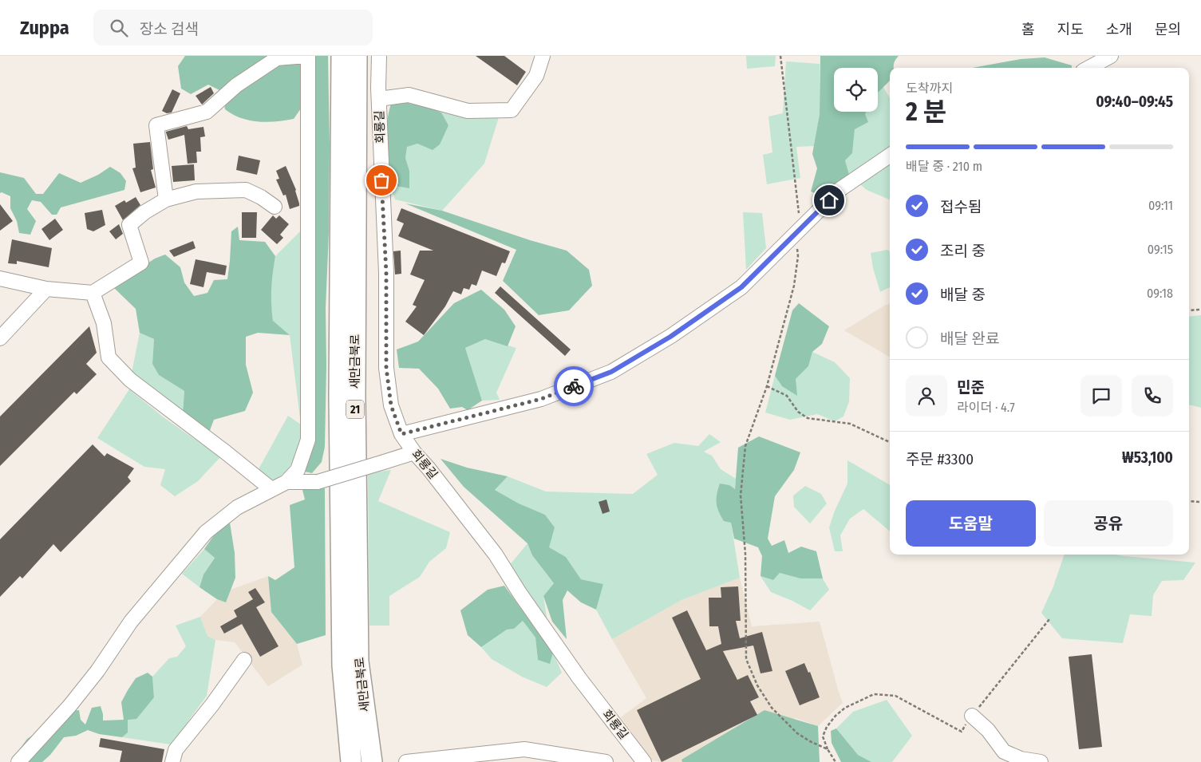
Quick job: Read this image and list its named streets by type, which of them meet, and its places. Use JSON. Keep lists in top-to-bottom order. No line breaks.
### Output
{"streets":{"highway":["새만금북로","21"],"street":["회룡길"]},"page":{"header":"Zuppa","search":"장소 검색","nav":["홈","지도","소개","문의"],"heading":["2 분","도착까지","09:40–09:45"],"panel":["민준","라이더 · 4.7","주문 #3300","₩53,100"],"bar":"배달 중 · 210 m","list":[["접수됨","09:11"],["조리 중","09:15"],["배달 중","09:18"],"배달 완료"],"buttons":["도움말","공유"]}}
